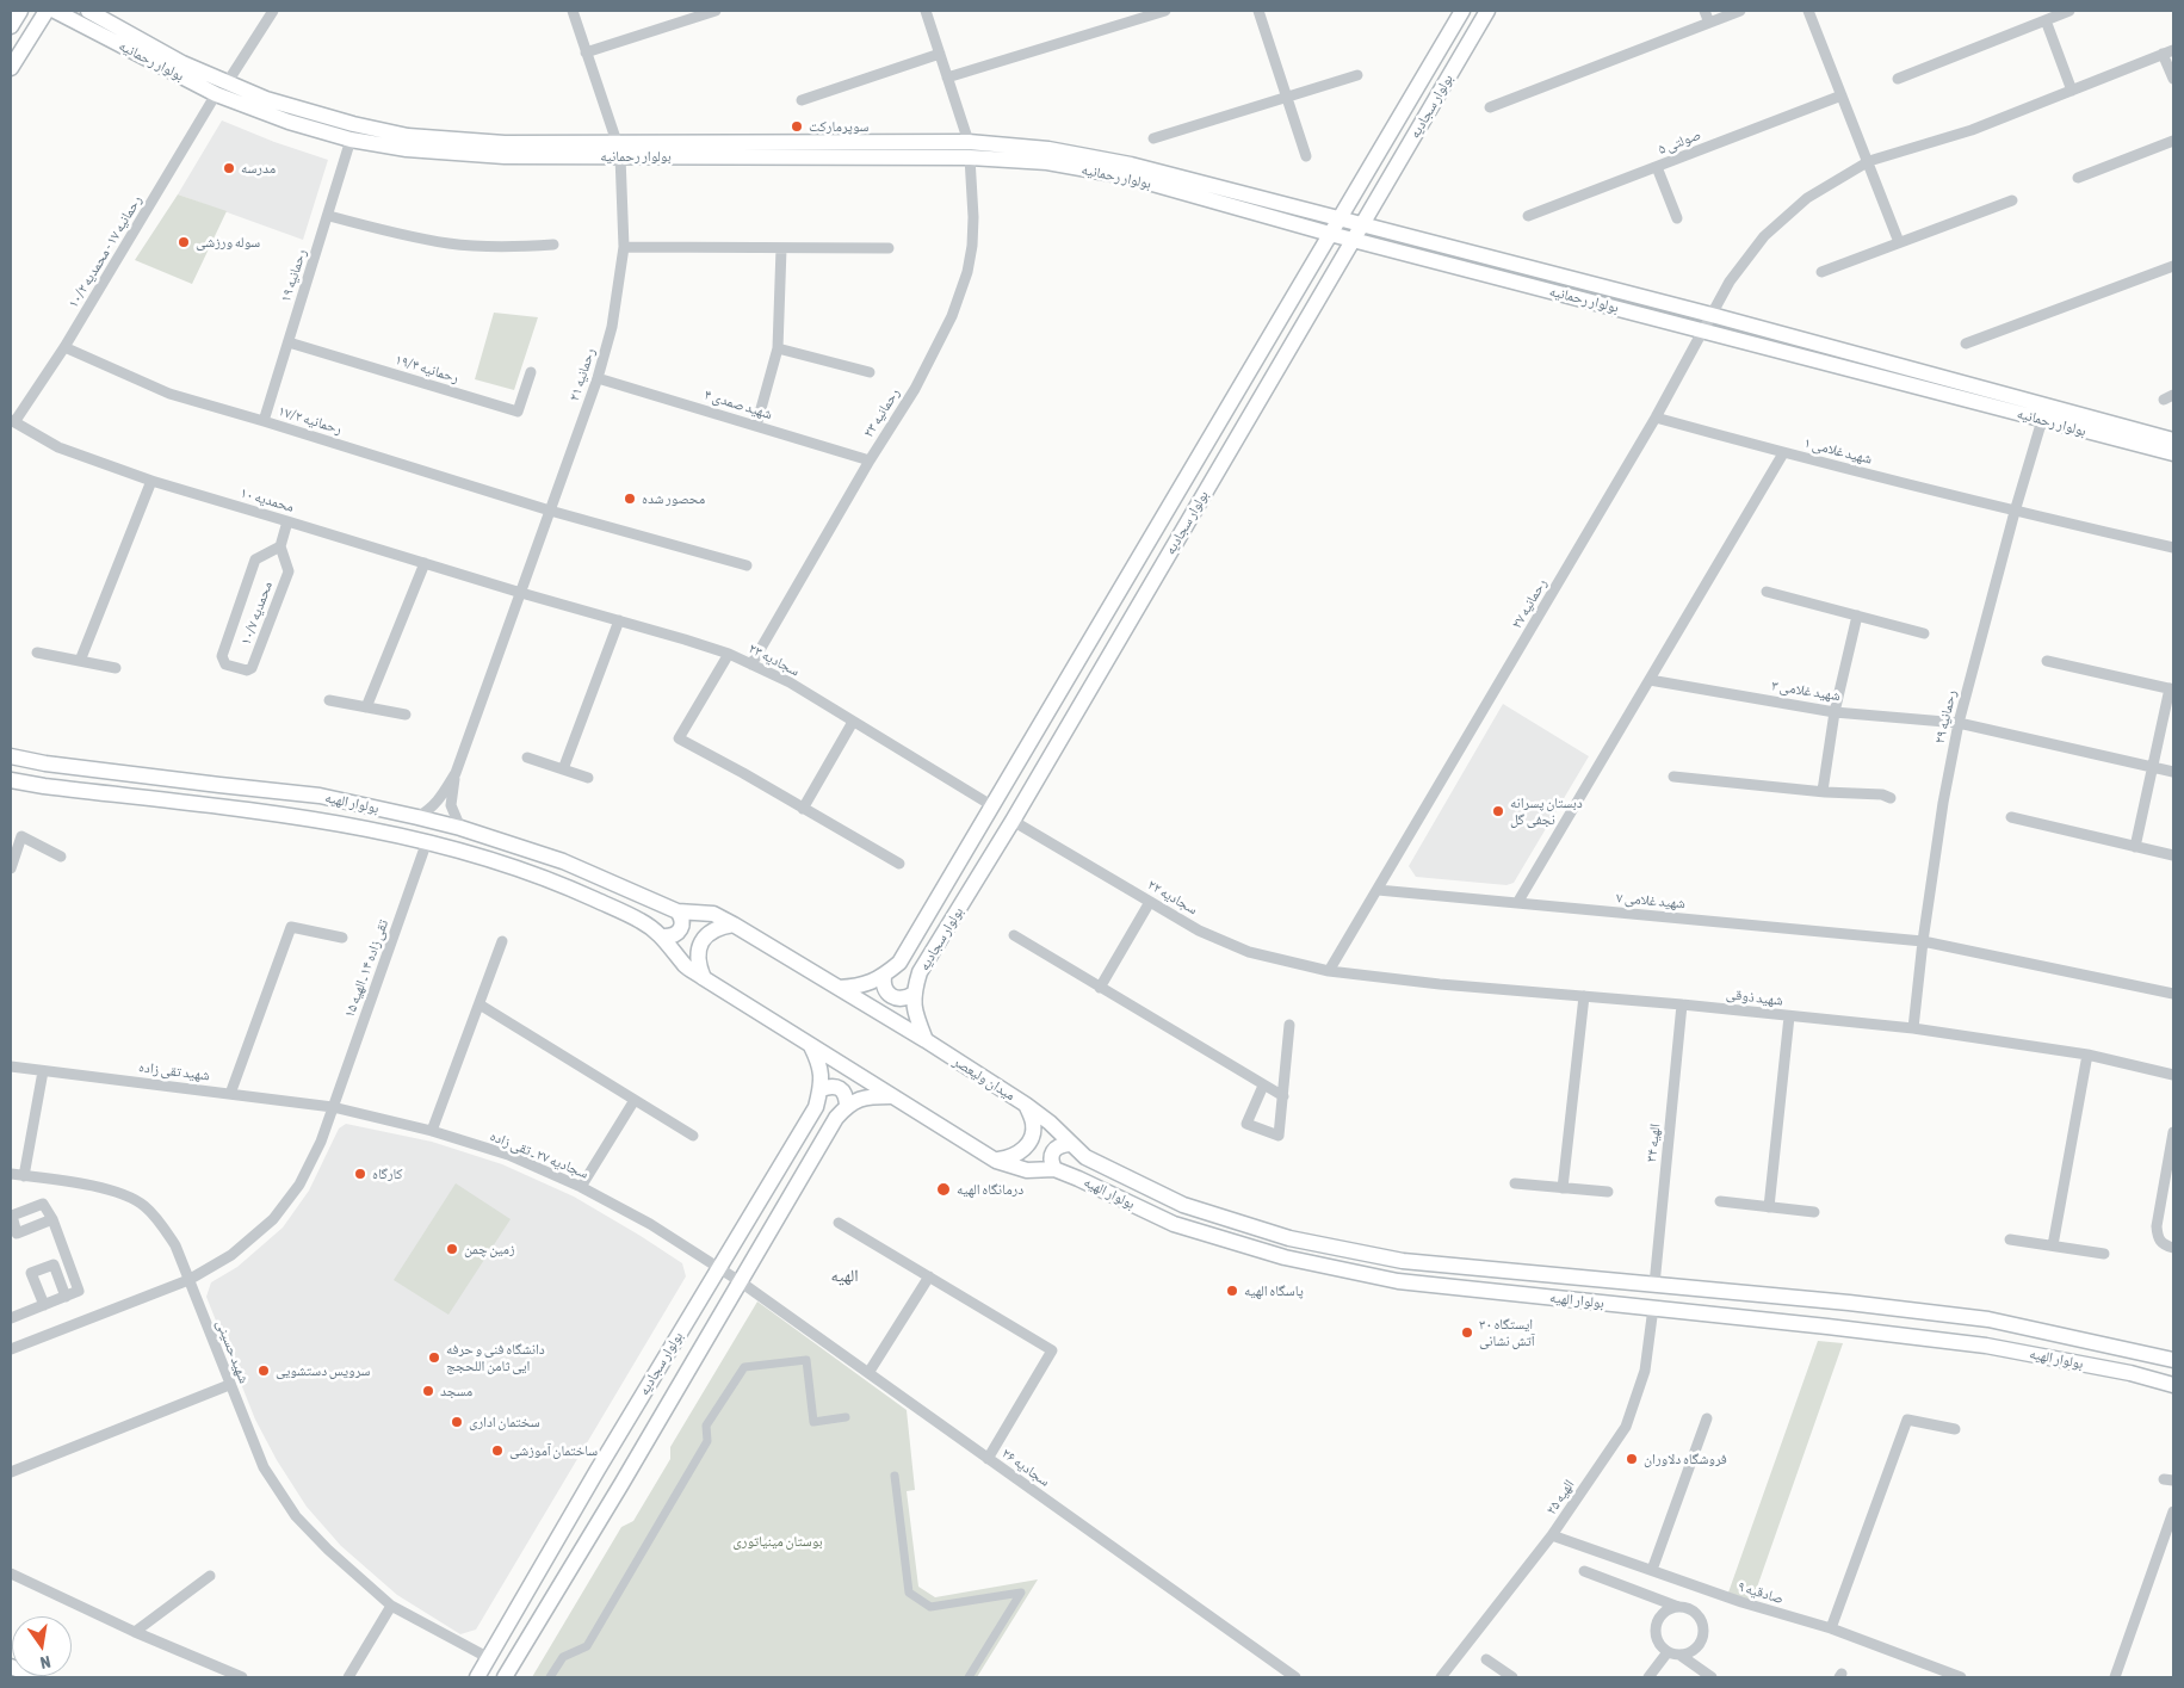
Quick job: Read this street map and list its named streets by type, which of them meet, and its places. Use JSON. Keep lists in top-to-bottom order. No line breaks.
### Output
{"streets":{"main road":["بولوار رحمانیه","بولوار سجادیه","بولوار الهیه","میدان ولیعصر"],"street":["صولتی ۵","رحمانیه ۱۷ - محمدیه ۱۰/۲","رحمانیه ۱۹","رحمانیه ۱۹/۴","رحمانیه ۲۱","شهید صمدی ۴","رحمانیه ۲۳","رحمانیه ۱۷/۲","شهید غلامی ۱","محمدیه ۱۰","رحمانیه ۲۷","محمدیه ۱۰/۷","سجادیه ۲۳","شهید غلامی ۳","رحمانیه ۲۹","سجادیه ۲۲","شهید غلامی ۷","تقی زاده ۱۴ ـ الهیه ۱۵","شهید ذوقی","شهید تقی زاده","الهیه ۳۴","سجادیه ۲۷ ـ تقی زاده","شهید حسینی","سجادیه ۲۶","الهیه ۲۵","صادقیه ۹"]},"crossings":[["بولوار رحمانیه","بولوار سجادیه"],["بولوار رحمانیه","رحمانیه ۱۷ - محمدیه ۱۰/۲"],["بولوار رحمانیه","رحمانیه ۱۹"],["بولوار رحمانیه","رحمانیه ۲۱"],["بولوار رحمانیه","رحمانیه ۲۳"],["بولوار رحمانیه","رحمانیه ۲۷"],["بولوار رحمانیه","رحمانیه ۲۹"],["بولوار سجادیه","سجادیه ۲۳"],["بولوار سجادیه","سجادیه ۲۲"],["بولوار سجادیه","میدان ولیعصر"],["بولوار سجادیه","سجادیه ۲۷ ـ تقی زاده"],["بولوار سجادیه","شهید حسینی"],["بولوار سجادیه","سجادیه ۲۶"],["رحمانیه ۱۷ - محمدیه ۱۰/۲","رحمانیه ۱۷/۲"],["رحمانیه ۱۷ - محمدیه ۱۰/۲","محمدیه ۱۰"],["رحمانیه ۱۹","رحمانیه ۱۹/۴"],["رحمانیه ۱۹","رحمانیه ۱۷/۲"],["رحمانیه ۲۱","شهید صمدی ۴"],["رحمانیه ۲۱","رحمانیه ۱۷/۲"],["رحمانیه ۲۱","محمدیه ۱۰"],["رحمانیه ۲۱","سجادیه ۲۳"],["شهید صمدی ۴","رحمانیه ۲۳"],["رحمانیه ۲۳","سجادیه ۲۳"],["شهید غلامی ۱","رحمانیه ۲۷"],["شهید غلامی ۱","رحمانیه ۲۹"],["محمدیه ۱۰","محمدیه ۱۰/۷"],["محمدیه ۱۰","سجادیه ۲۳"],["رحمانیه ۲۷","سجادیه ۲۲"],["رحمانیه ۲۷","شهید غلامی ۷"],["رحمانیه ۲۷","شهید ذوقی"],["شهید غلامی ۳","رحمانیه ۲۹"],["رحمانیه ۲۹","شهید غلامی ۷"],["رحمانیه ۲۹","شهید ذوقی"],["بولوار الهیه","تقی زاده ۱۴ ـ الهیه ۱۵"],["بولوار الهیه","میدان ولیعصر"],["بولوار الهیه","الهیه ۳۴"],["بولوار الهیه","الهیه ۲۵"],["سجادیه ۲۲","شهید ذوقی"],["تقی زاده ۱۴ ـ الهیه ۱۵","شهید تقی زاده"],["تقی زاده ۱۴ ـ الهیه ۱۵","سجادیه ۲۷ ـ تقی زاده"],["تقی زاده ۱۴ ـ الهیه ۱۵","شهید حسینی"],["شهید ذوقی","الهیه ۳۴"],["شهید تقی زاده","سجادیه ۲۷ ـ تقی زاده"],["سجادیه ۲۷ ـ تقی زاده","سجادیه ۲۶"],["الهیه ۲۵","صادقیه ۹"]],"districts":["الهیه"],"parks":["بوستان مینیاتوری"],"places":["سوپرمارکت","مدرسه","سوله ورزشی","محصور شده","دبستان پسرانه نجفی گل","کارگاه","درمانگاه الهیه","زمین چمن","پاسگاه الهیه","ایستگاه ۳۰ آتش نشانی","دانشگاه فنی و حرفه ایی ثامن اللحجج","سرویس دستشویی","مسجد","سختمان اداری","ساختمان آموزشی","فروشگاه دلاوران"],"north":"bottom"}
